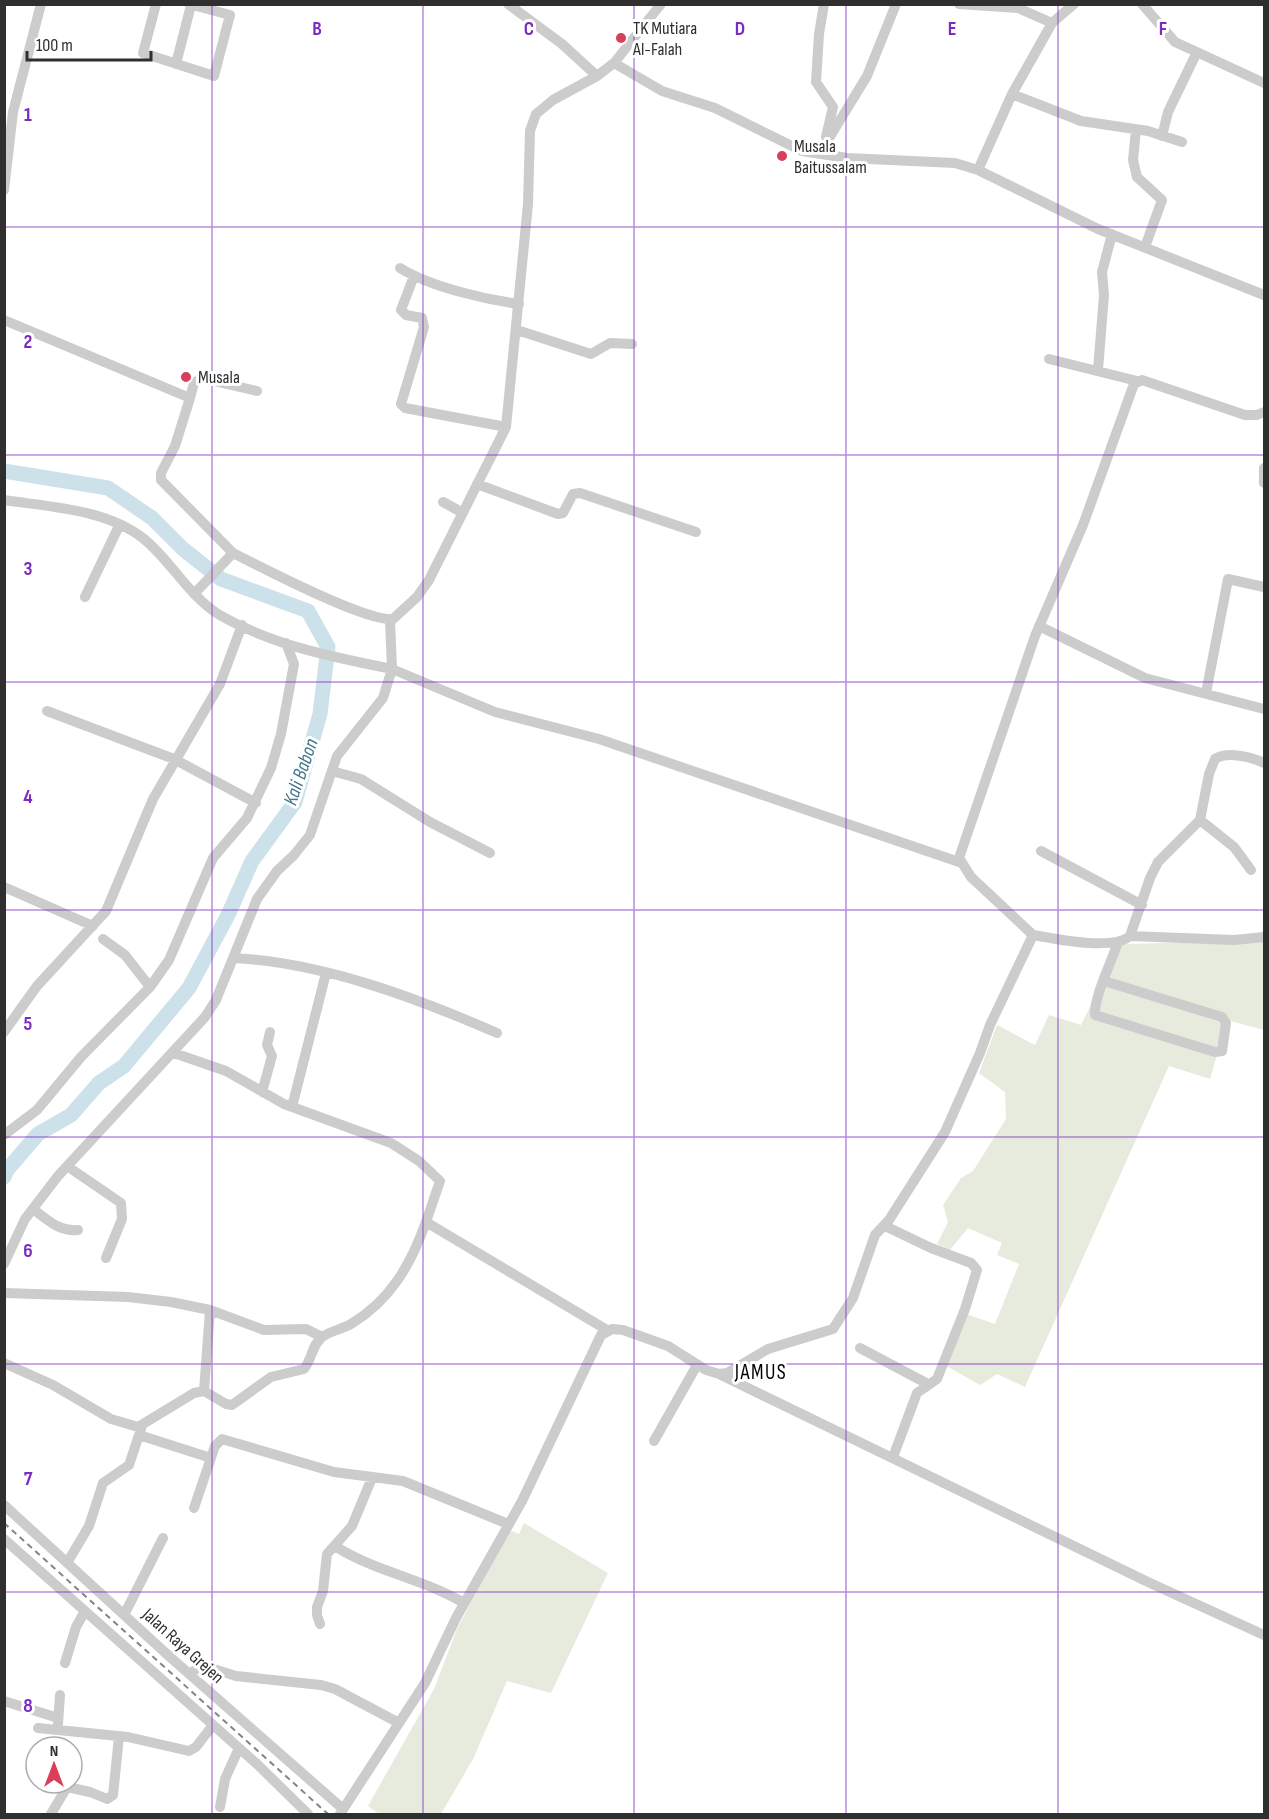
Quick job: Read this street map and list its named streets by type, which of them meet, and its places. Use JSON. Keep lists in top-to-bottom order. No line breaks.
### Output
{"streets":{"street":["Jalan Raya Grejen"]},"districts":["JAMUS"],"water":["Kali Babon"],"places":["TK Mutiara Al-Falah","Musala Baitussalam","Musala"],"scale_bar":"100 m","north":"top","grid":{"columns":["B","C","D","E","F"],"rows":["1","2","3","4","5","6","7","8"]}}
